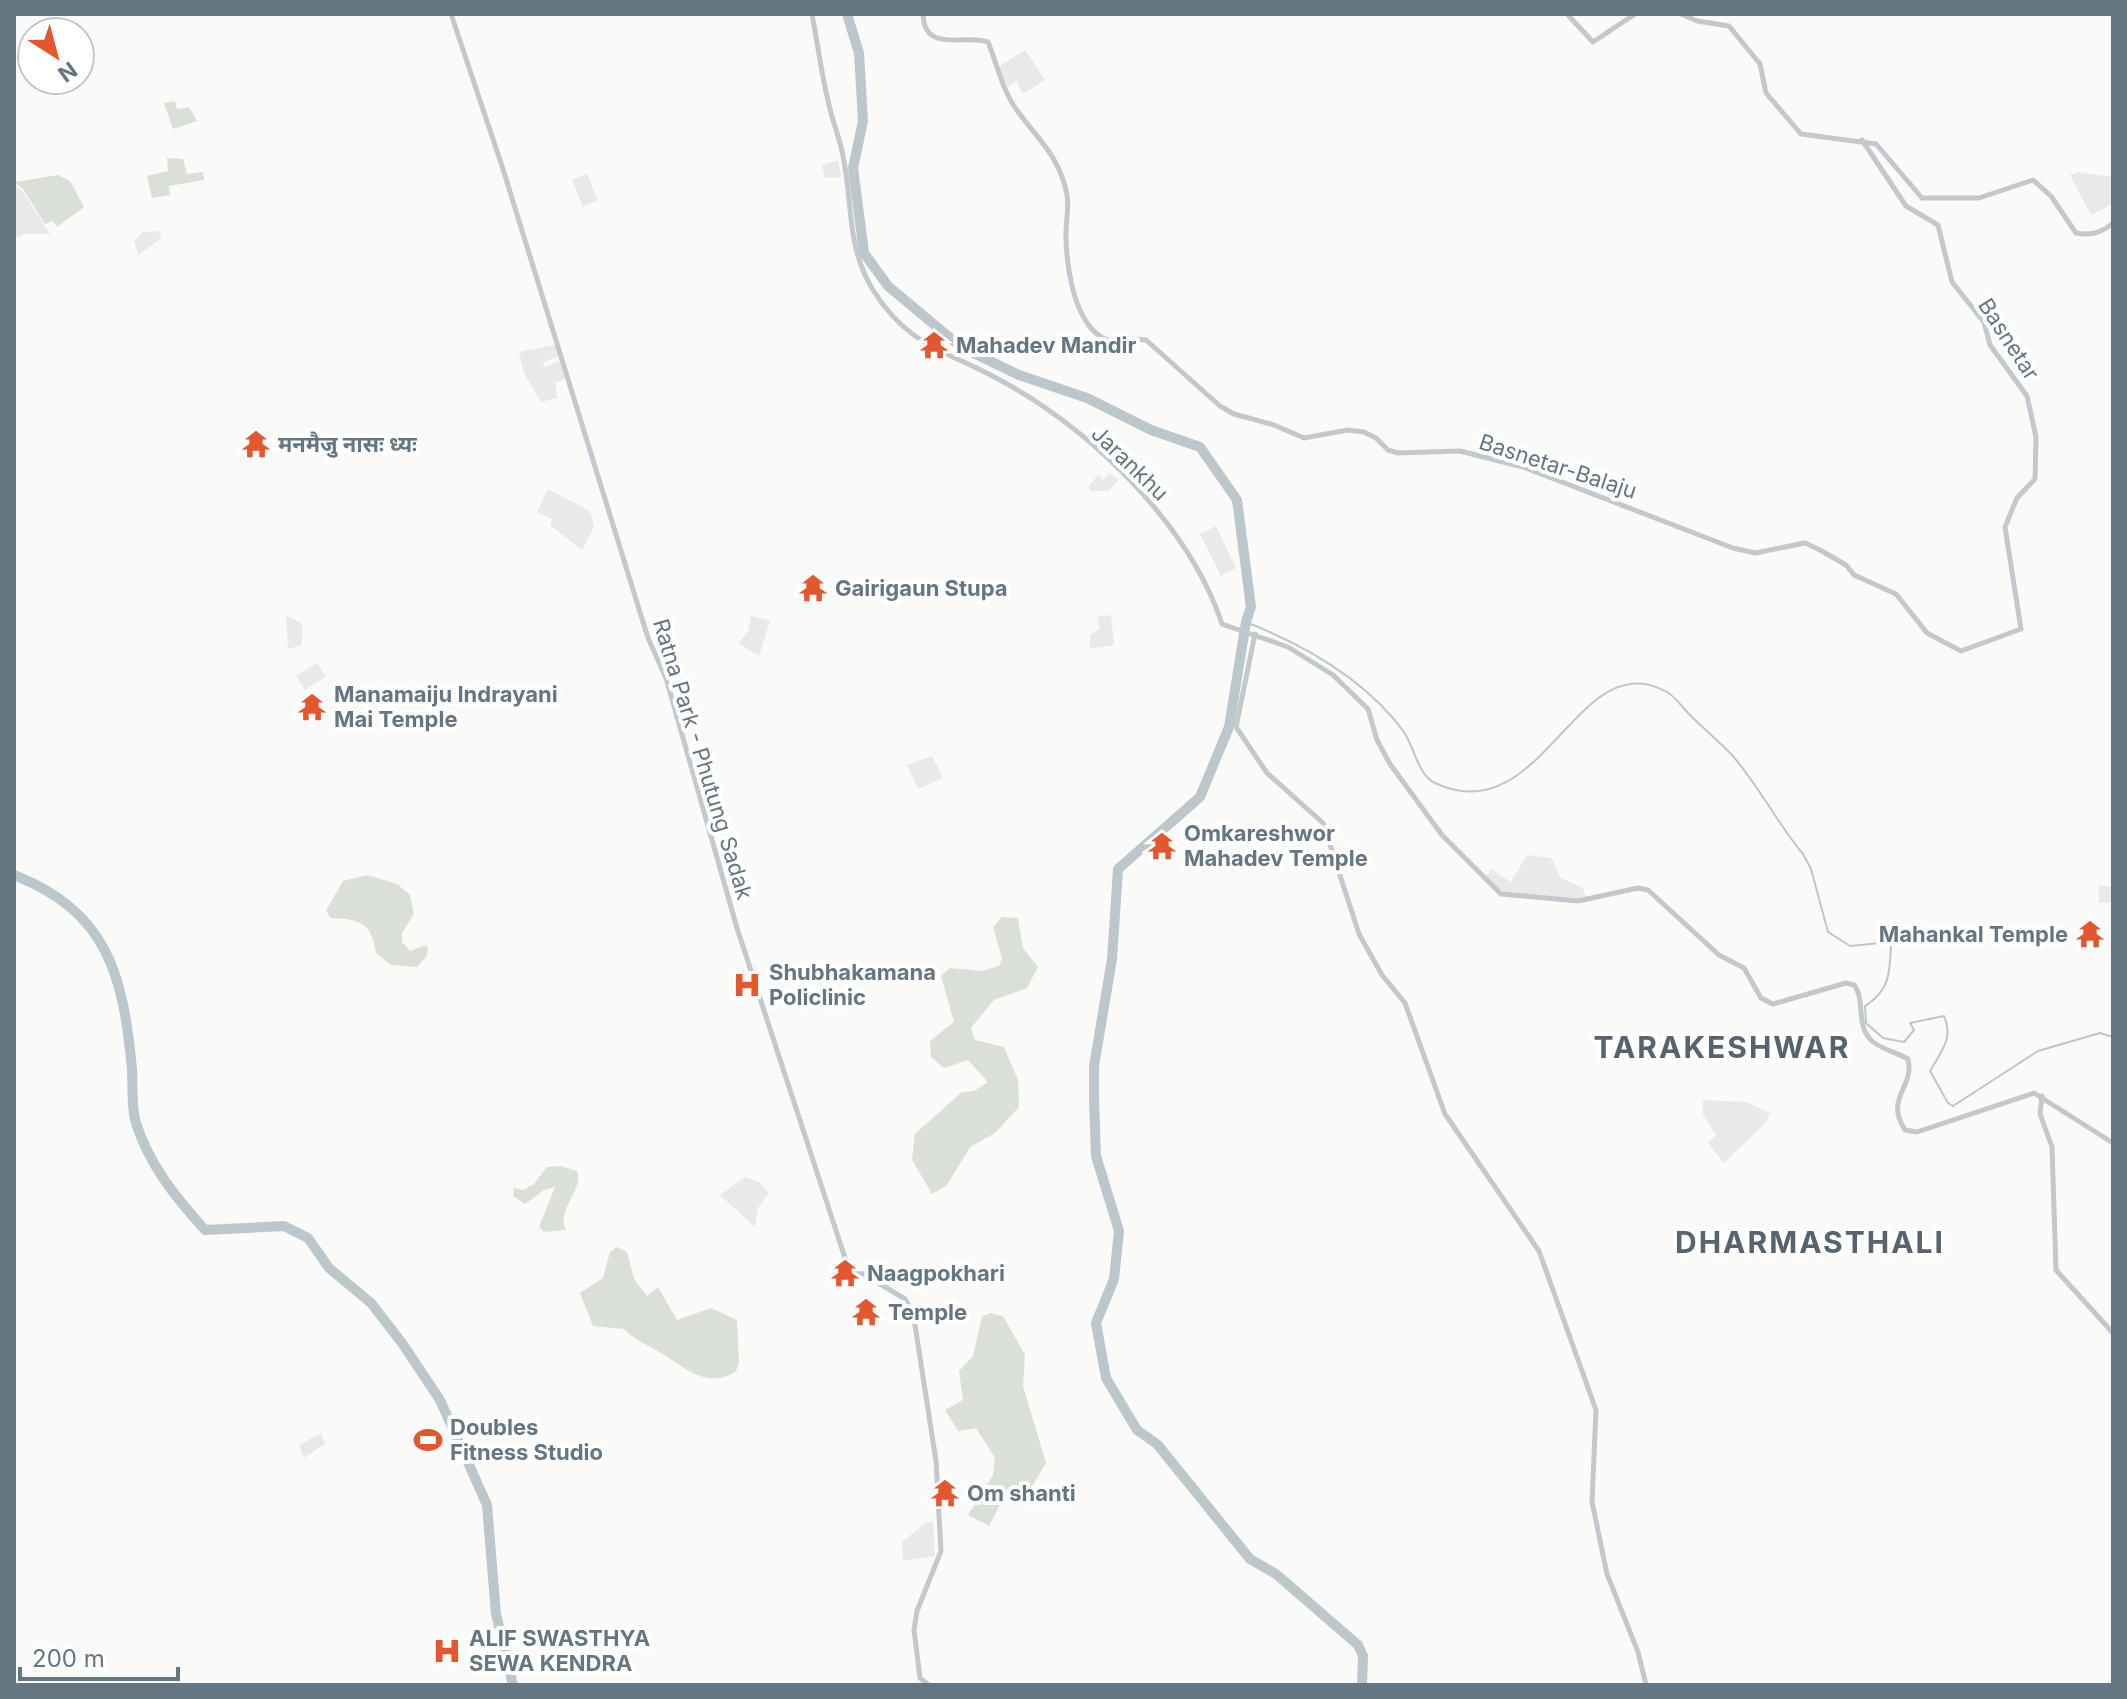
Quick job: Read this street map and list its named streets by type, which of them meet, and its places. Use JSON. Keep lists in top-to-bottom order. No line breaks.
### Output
{"streets":{"street":["Basnetar","Jarankhu","Basnetar-Balaju","Ratna Park - Phutung Sadak"]},"crossings":[["Basnetar","Basnetar-Balaju"]],"districts":["TARAKESHWAR","DHARMASTHALI"],"places":{"temple":["Mahadev Mandir","मनमैजु नासः ध्यः","Gairigaun Stupa","Manamaiju Indrayani Mai Temple","Omkareshwor Mahadev Temple","Mahankal Temple","Naagpokhari","Temple","Om shanti"],"hospital":["Shubhakamana Policlinic","ALIF SWASTHYA SEWA KENDRA"],"sports":["Doubles Fitness Studio"]},"scale_bar":"200 m","north":"bottom right"}
